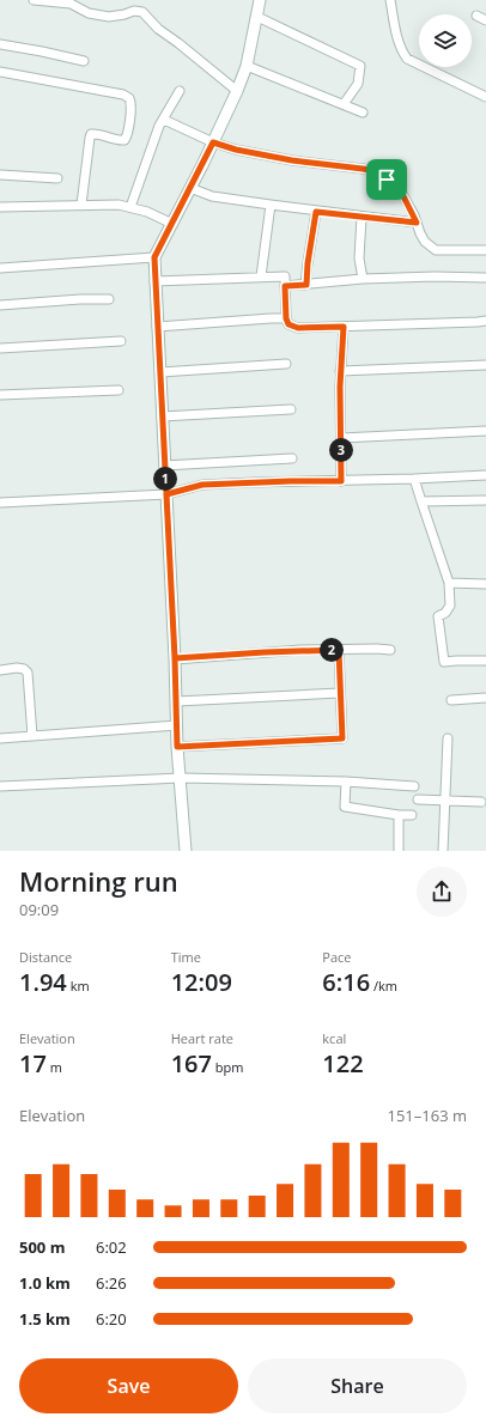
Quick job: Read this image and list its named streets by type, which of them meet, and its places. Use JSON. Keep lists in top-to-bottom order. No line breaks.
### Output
{"page":{"pins":["3","1","2"],"heading":["Morning run","09:09"],"stats":[["Distance","1.94 km"],["Time","12:09"],["Pace","6:16 /km"],["Elevation","17 m"],["Heart rate","167 bpm"],["kcal","122"]],"chart":["Elevation","151–163 m"],"list":[{"name":"500 m","note":"6:02"},{"name":"1.0 km","note":"6:26"},{"name":"1.5 km","note":"6:20"}],"buttons":["Save","Share"]}}
